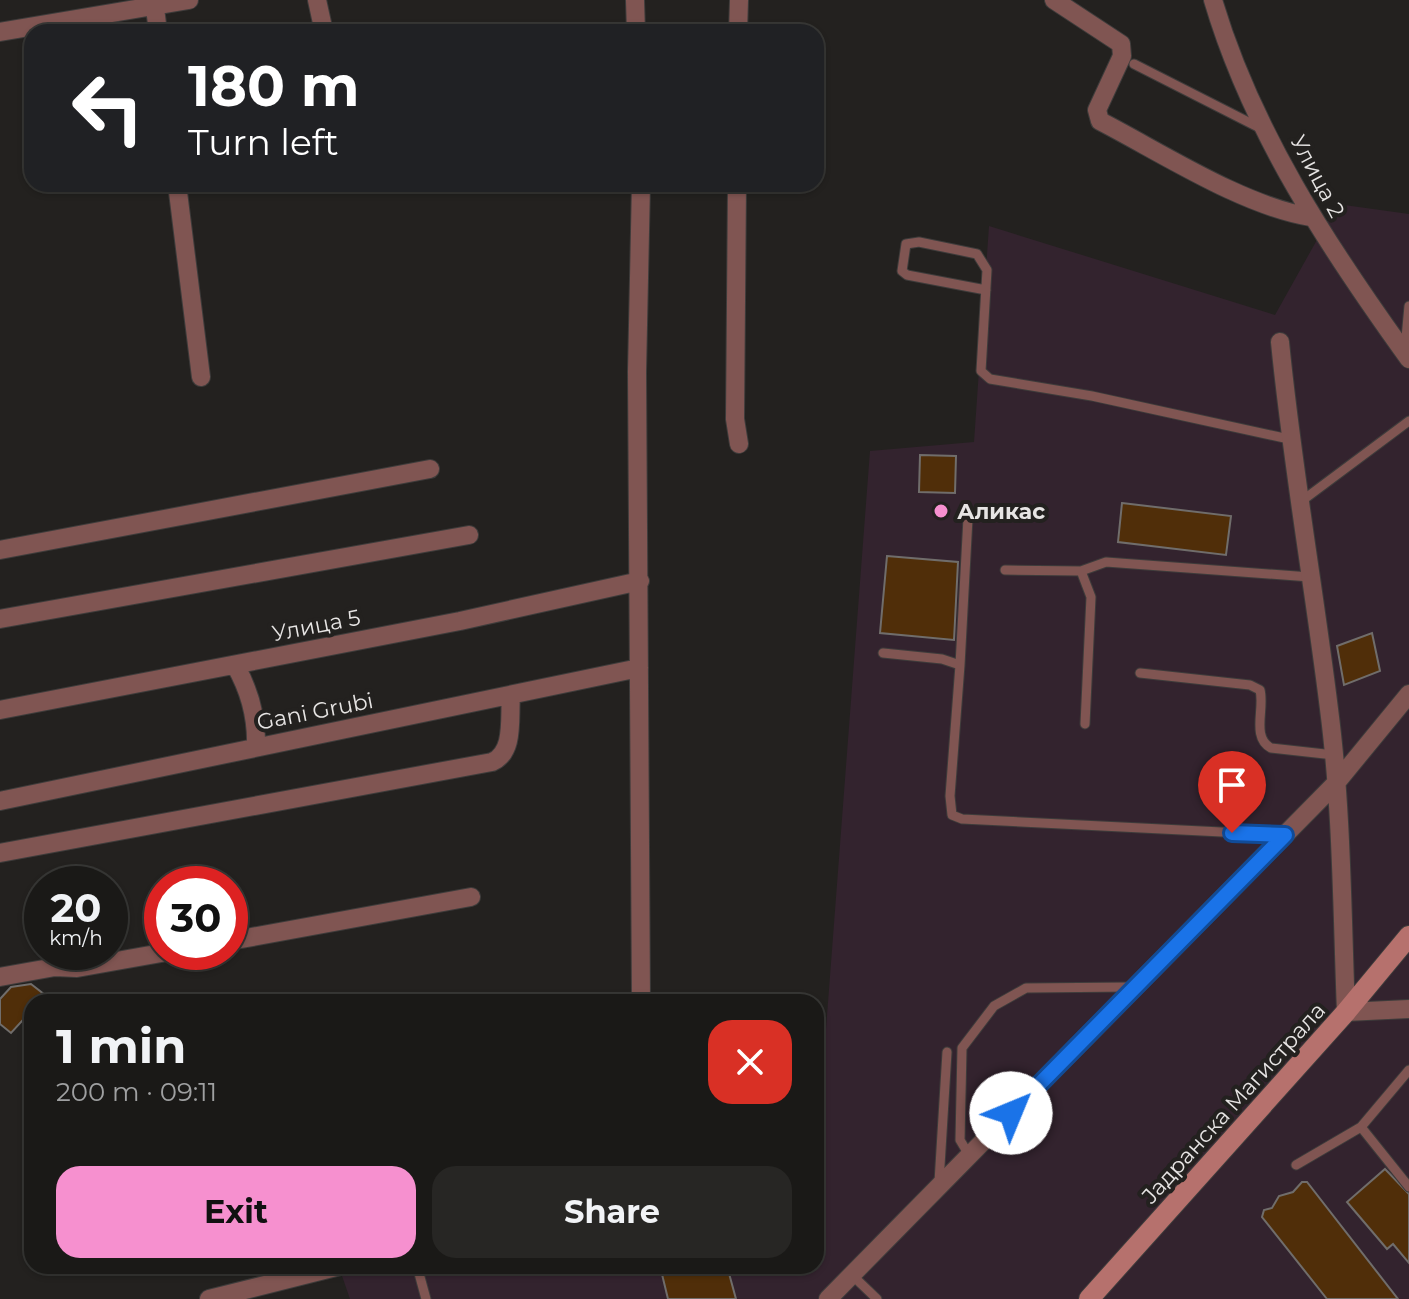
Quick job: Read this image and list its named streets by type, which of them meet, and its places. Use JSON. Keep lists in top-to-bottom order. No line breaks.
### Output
{"streets":{"street":["Улица 2","Улица 5","Gani Grubi","Јадранска Магистрала"]},"places":["Аликас"],"page":{"turn":["180 m","Turn left"],"speed":"20 km/h","limit":"30","heading":["1 min","200 m · 09:11"],"buttons":["Exit","Share"]}}
